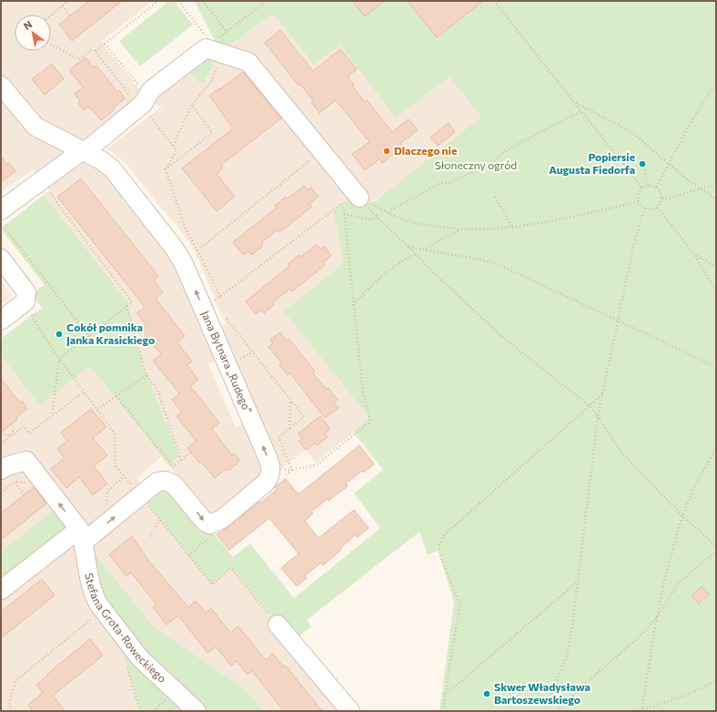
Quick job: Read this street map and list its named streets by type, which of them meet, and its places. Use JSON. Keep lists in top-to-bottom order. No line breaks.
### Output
{"streets":{"street":["Jana Bytnara „Rudego”","Stefana Grota-Roweckiego"]},"one_way":["Jana Bytnara „Rudego”"],"parks":["Słoneczny ogród"],"places":["Dlaczego nie","Popiersie Augusta Fiedorfa","Cokół pomnika Janka Krasickiego","Skwer Władysława Bartoszewskiego"],"north":"top left"}
